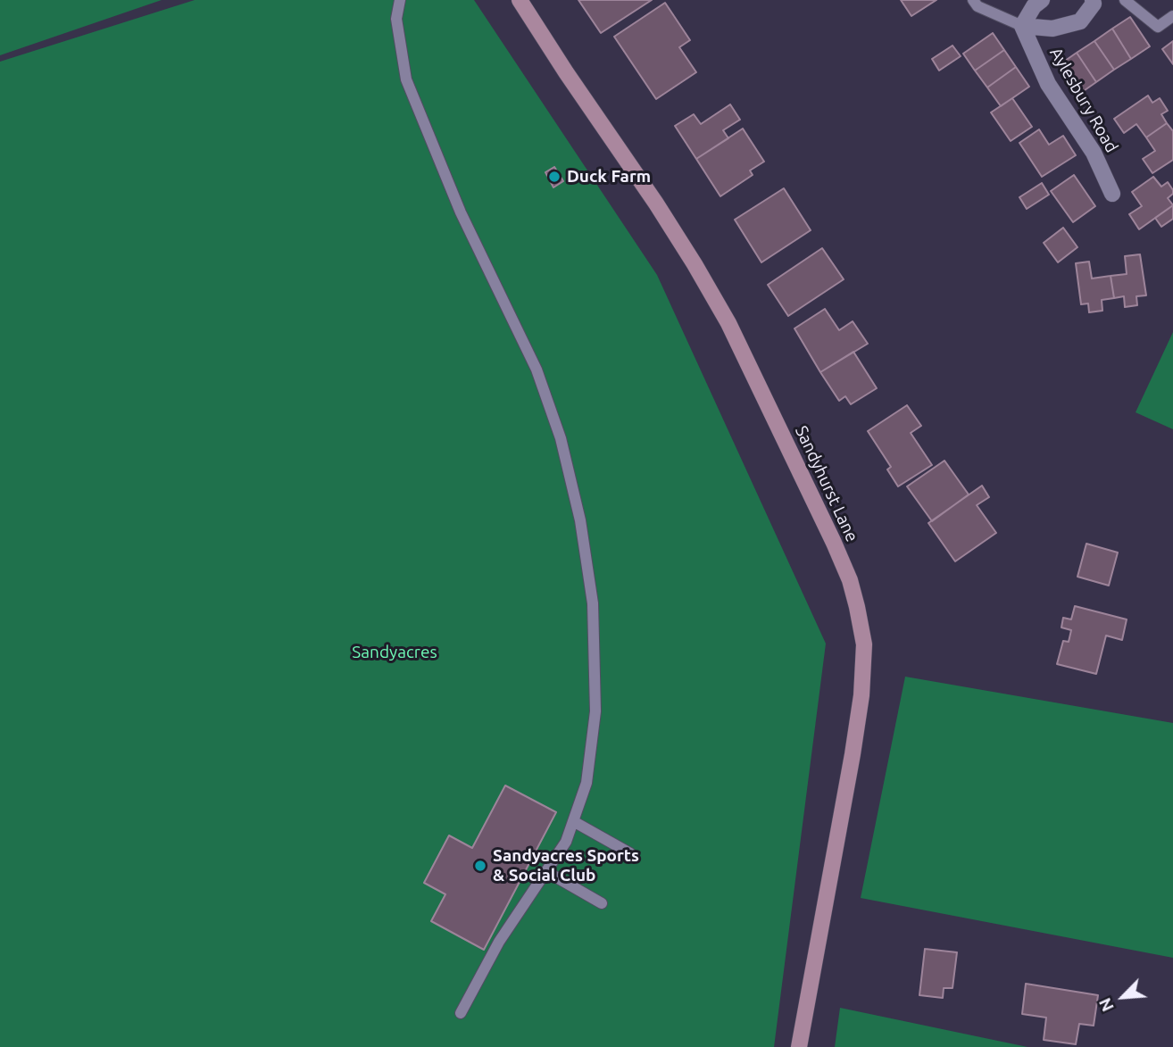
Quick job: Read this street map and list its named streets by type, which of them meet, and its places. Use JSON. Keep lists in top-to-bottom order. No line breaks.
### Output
{"streets":{"street":["Aylesbury Road","Sandyhurst Lane"]},"parks":["Sandyacres"],"places":["Duck Farm","Sandyacres Sports & Social Club"],"north":"bottom left"}
